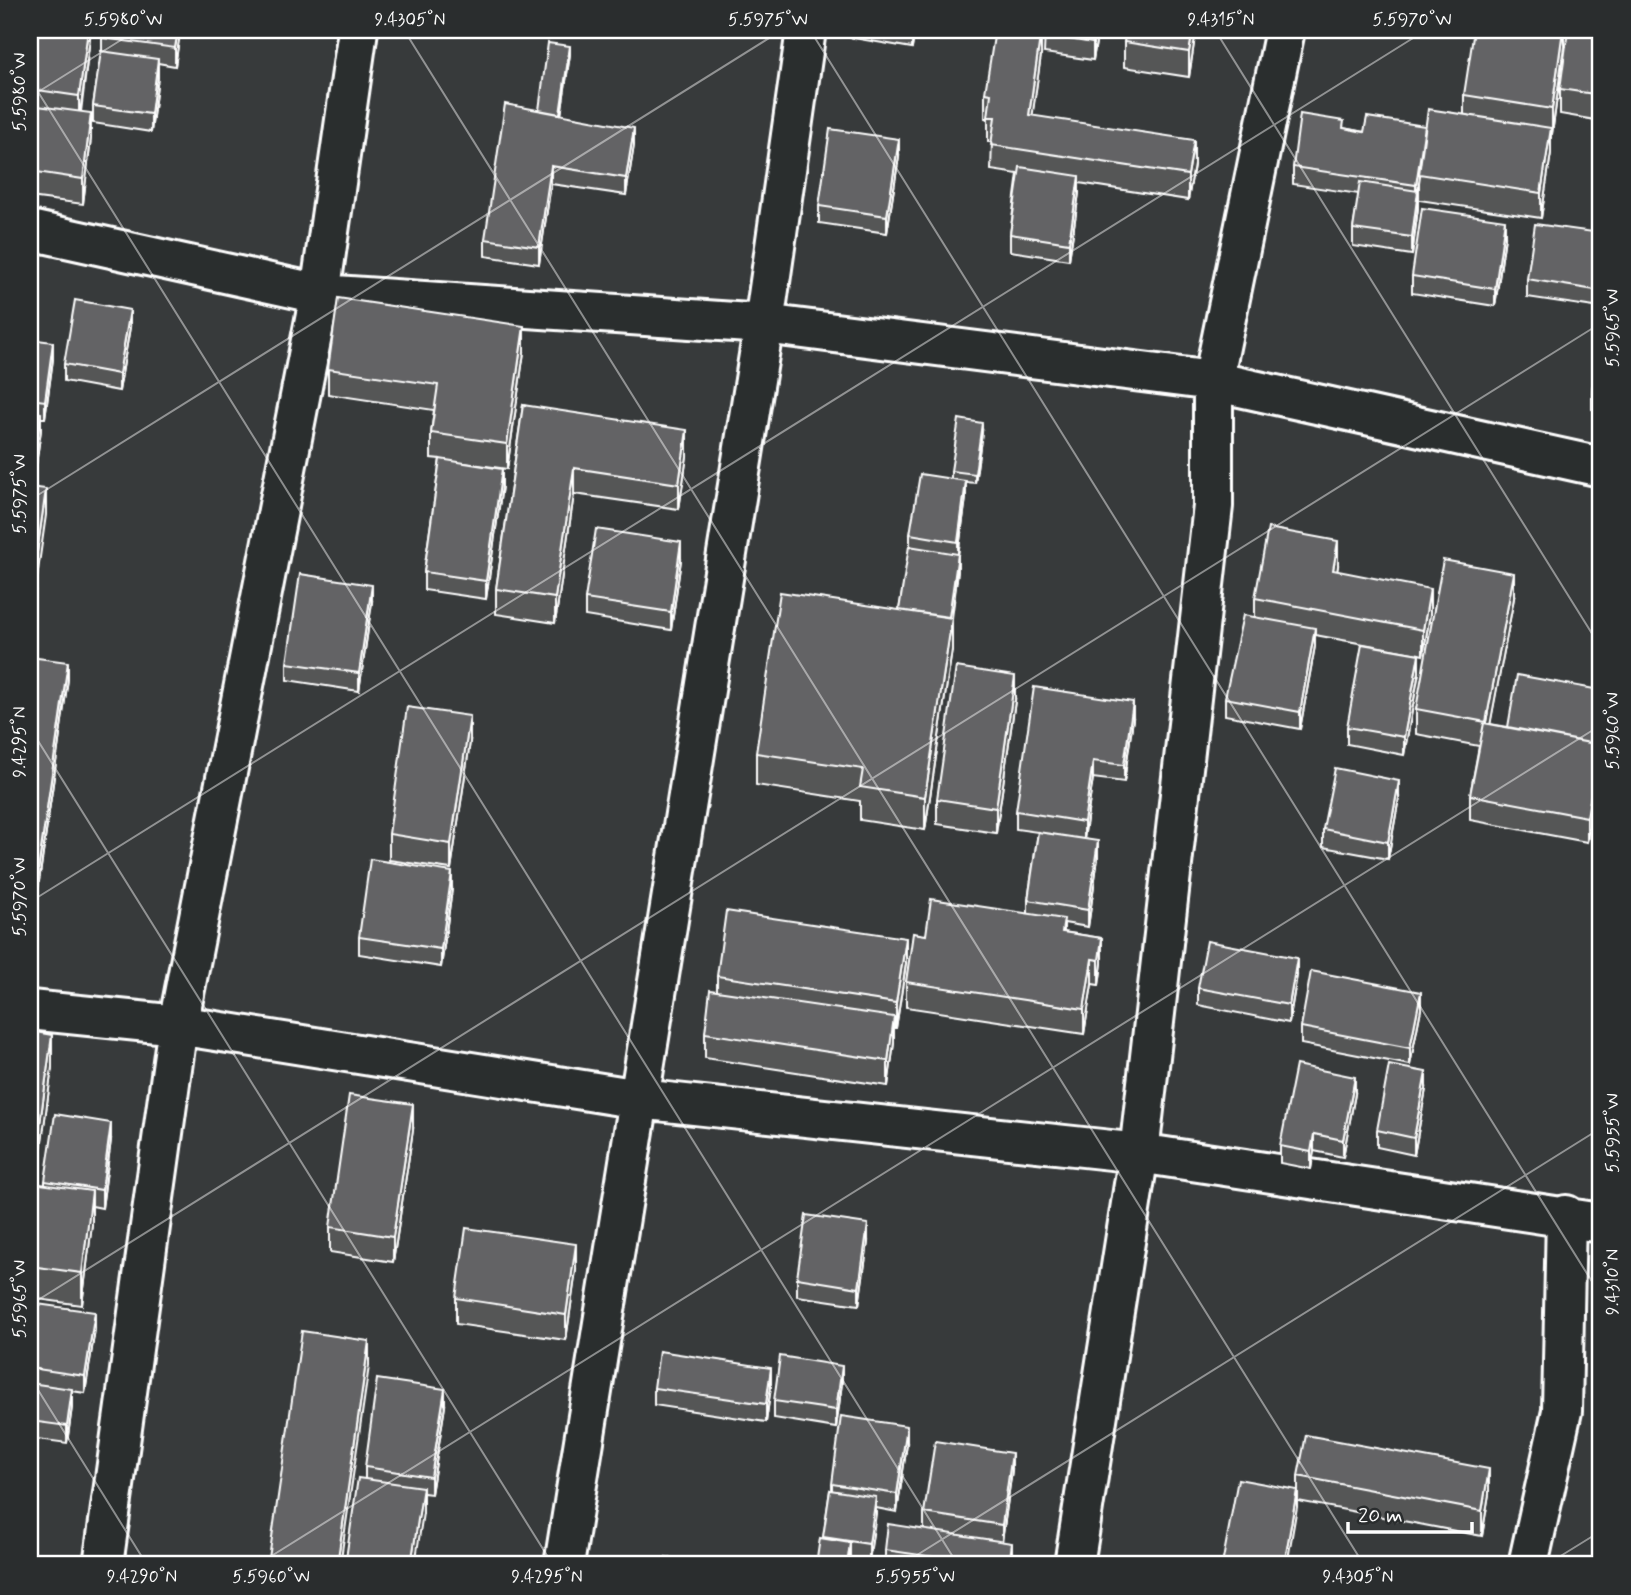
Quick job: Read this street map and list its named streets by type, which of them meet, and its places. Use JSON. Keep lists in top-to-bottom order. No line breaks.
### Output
{"scale_bar":"20 m","coordinates":["5.5980°W","9.4305°N","5.5975°W","9.4315°N","5.5970°W","5.5965°W","5.5960°W","9.4295°N","5.5955°W","9.4310°N","9.4290°N"]}
